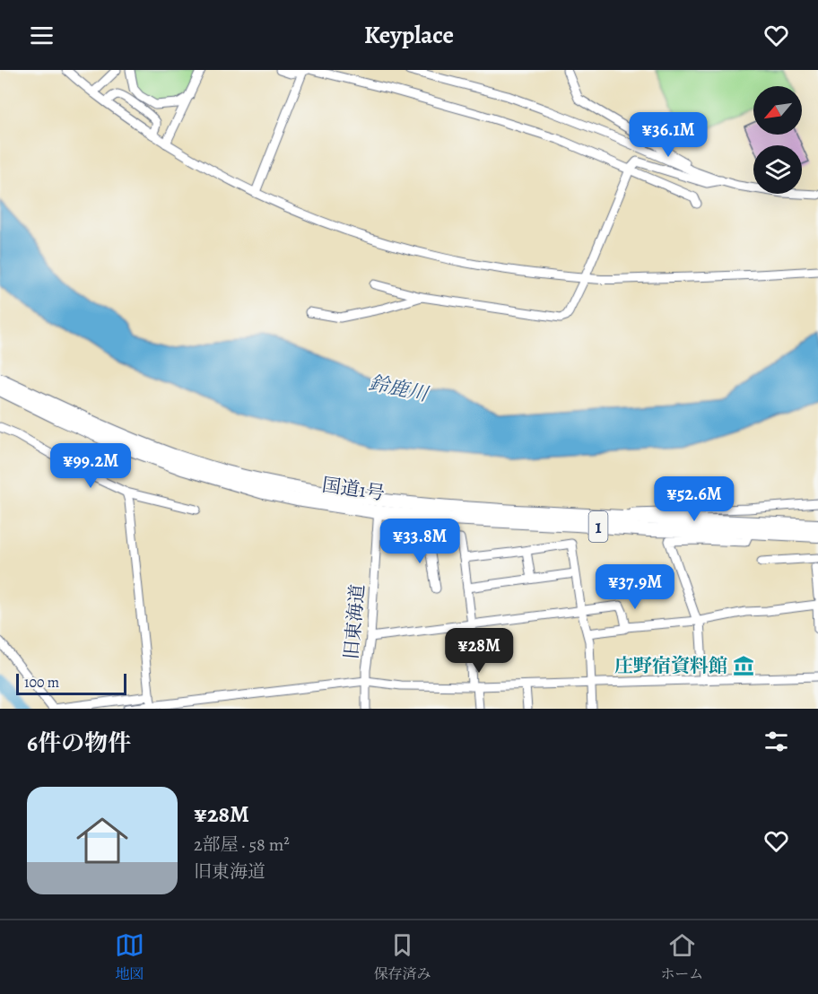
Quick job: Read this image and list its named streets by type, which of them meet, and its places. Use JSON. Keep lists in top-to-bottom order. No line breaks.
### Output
{"streets":{"highway":["国道1号","1"],"street":["旧東海道"]},"crossings":[["国道1号","旧東海道"]],"water":["鈴鹿川"],"places":{"museum":["庄野宿資料館"]},"scale_bar":"100 m","north":"bottom left","page":{"header":"Keyplace","price":["¥36.1M","¥99.2M","¥52.6M","¥33.8M","¥37.9M","¥28M"],"scale":"100 m","heading":"6件の物件","list":[{"name":"¥28M","note":"2部屋 · 58 m² · 旧東海道"}],"tabs":["地図","保存済み","ホーム"]}}
